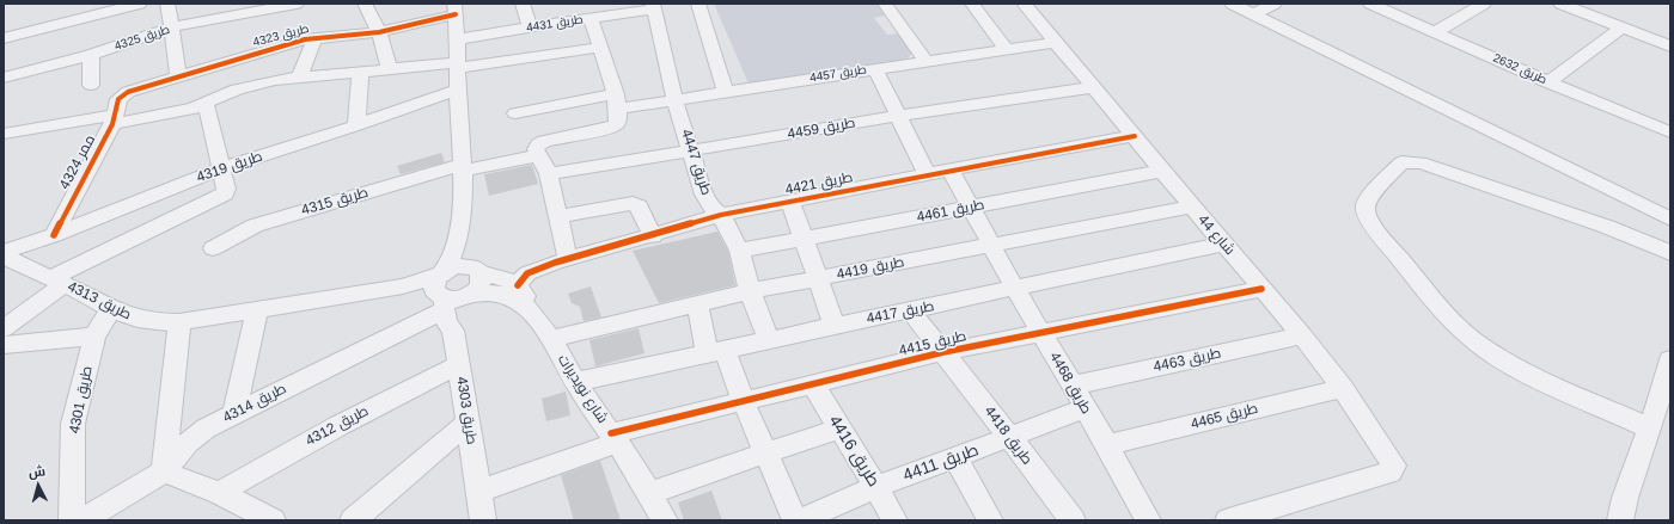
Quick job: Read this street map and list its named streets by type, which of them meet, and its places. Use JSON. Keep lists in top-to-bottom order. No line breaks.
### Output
{"streets":{"street":["طريق 4431","طريق 4323","طريق 4325","طريق 2632","طريق 4457","طريق 4459","ممر 4324","طريق 4447","طريق 4319","طريق 4421","طريق 4315","طريق 4461","شارع 44","طريق 4419","طريق 4313","طريق 4417","طريق 4415","طريق 4463","طريق 4468","شارع نويديرات","طريق 4301","طريق 4314","طريق 4303","طريق 4465","طريق 4312","طريق 4418","طريق 4416","طريق 4411"]},"crossings":[["طريق 4431","طريق 4447"],["طريق 4323","ممر 4324"],["طريق 4457","طريق 4447"],["طريق 4457","شارع 44"],["طريق 4459","طريق 4447"],["طريق 4459","شارع 44"],["ممر 4324","طريق 4319"],["طريق 4447","طريق 4421"],["طريق 4447","طريق 4461"],["طريق 4447","طريق 4419"],["طريق 4447","طريق 4417"],["طريق 4421","شارع 44"],["طريق 4421","طريق 4468"],["طريق 4421","شارع نويديرات"],["طريق 4461","شارع 44"],["طريق 4461","طريق 4468"],["شارع 44","طريق 4419"],["شارع 44","طريق 4417"],["شارع 44","طريق 4415"],["شارع 44","طريق 4463"],["شارع 44","طريق 4465"],["طريق 4419","طريق 4468"],["طريق 4419","شارع نويديرات"],["طريق 4313","شارع نويديرات"],["طريق 4313","طريق 4301"],["طريق 4313","طريق 4314"],["طريق 4313","طريق 4303"],["طريق 4417","طريق 4468"],["طريق 4417","شارع نويديرات"],["طريق 4417","طريق 4418"],["طريق 4415","طريق 4468"],["طريق 4415","شارع نويديرات"],["طريق 4415","طريق 4418"],["طريق 4415","طريق 4416"],["طريق 4463","طريق 4468"],["طريق 4468","طريق 4465"],["طريق 4468","طريق 4411"],["شارع نويديرات","طريق 4314"],["شارع نويديرات","طريق 4303"],["طريق 4314","طريق 4303"],["طريق 4303","طريق 4312"],["طريق 4418","طريق 4411"],["طريق 4416","طريق 4411"]],"north":"top"}
